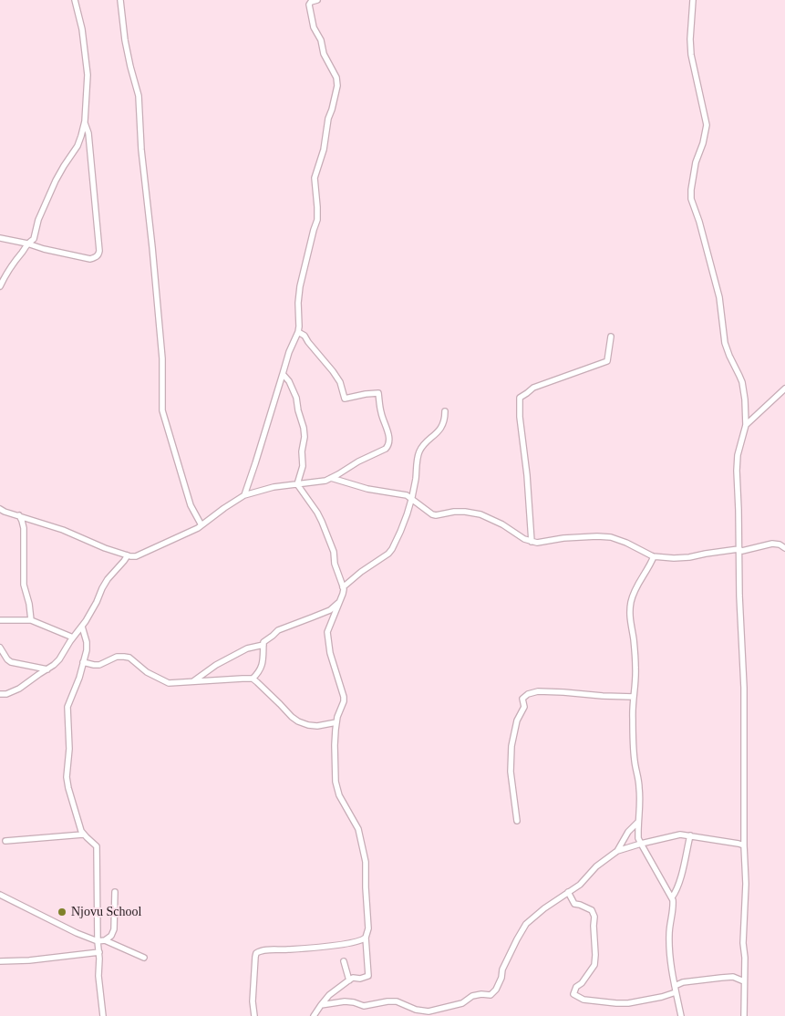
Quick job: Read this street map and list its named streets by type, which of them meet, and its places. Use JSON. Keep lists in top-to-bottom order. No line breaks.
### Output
{"places":["Njovu School"]}
